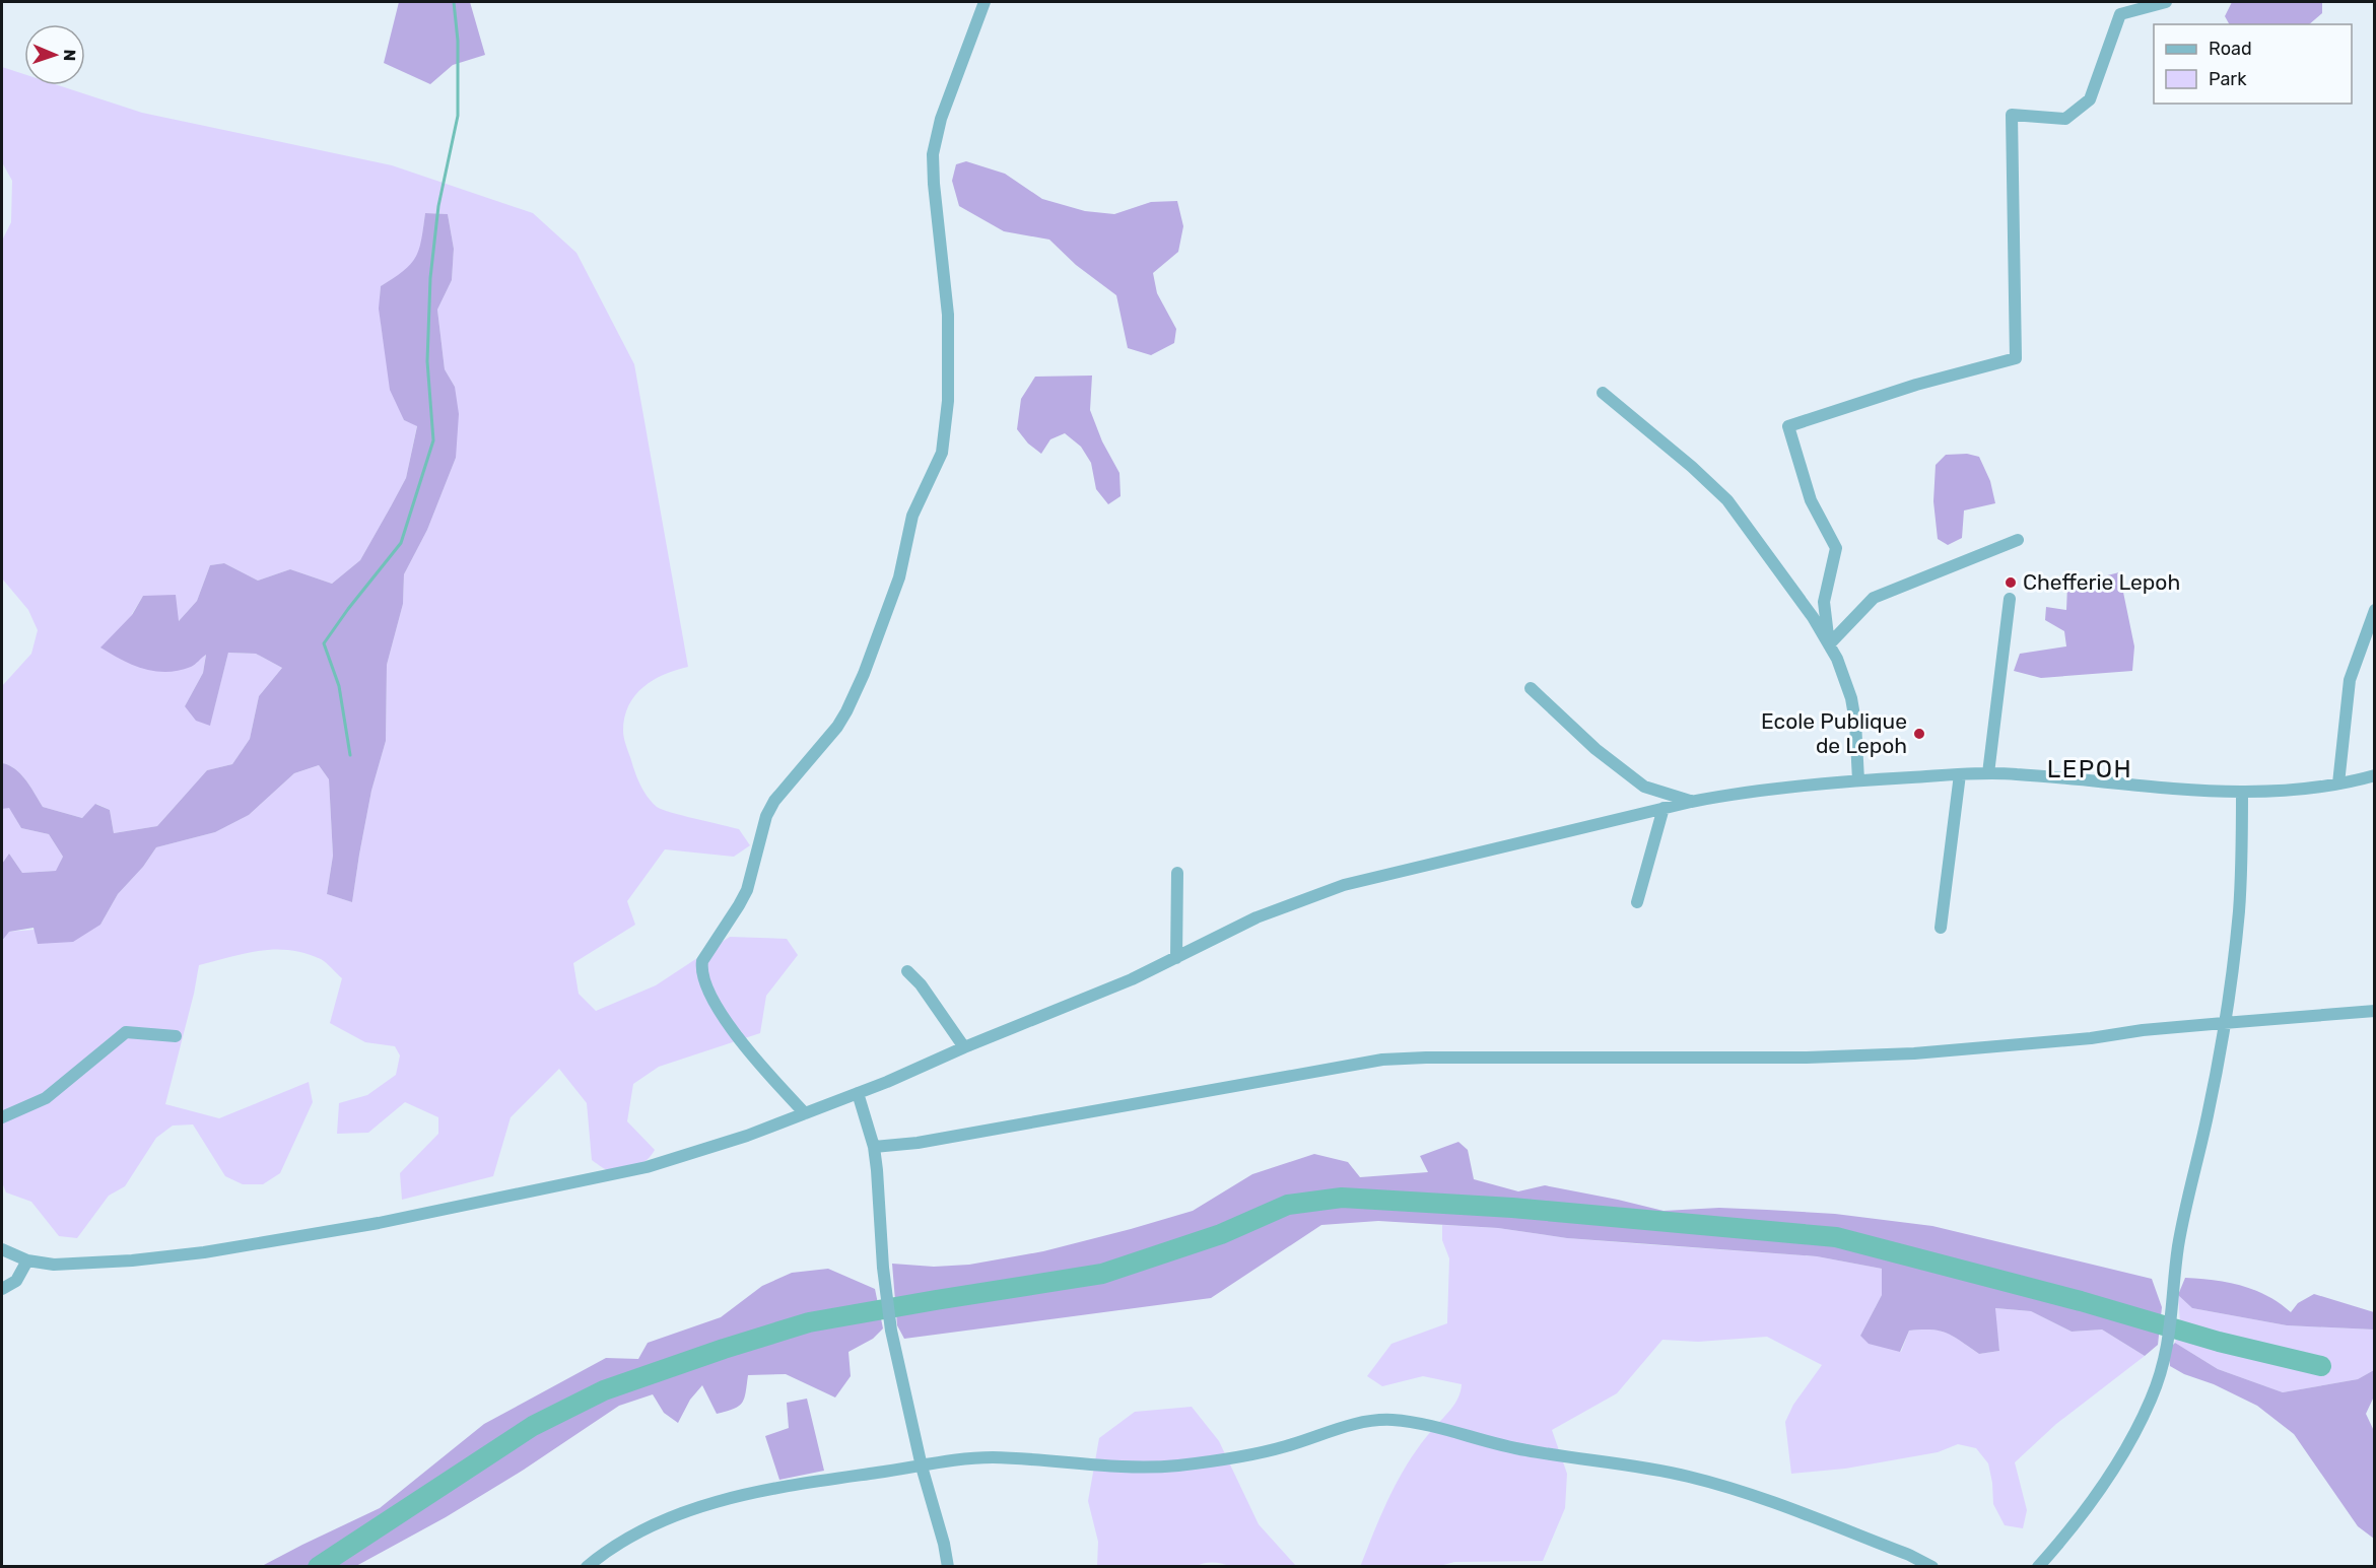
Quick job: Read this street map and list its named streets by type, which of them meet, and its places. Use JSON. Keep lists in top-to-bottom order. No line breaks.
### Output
{"districts":["LEPOH"],"places":["Chefferie Lepoh","Ecole Publique de Lepoh"],"legend":["Road","Park"],"north":"right"}
